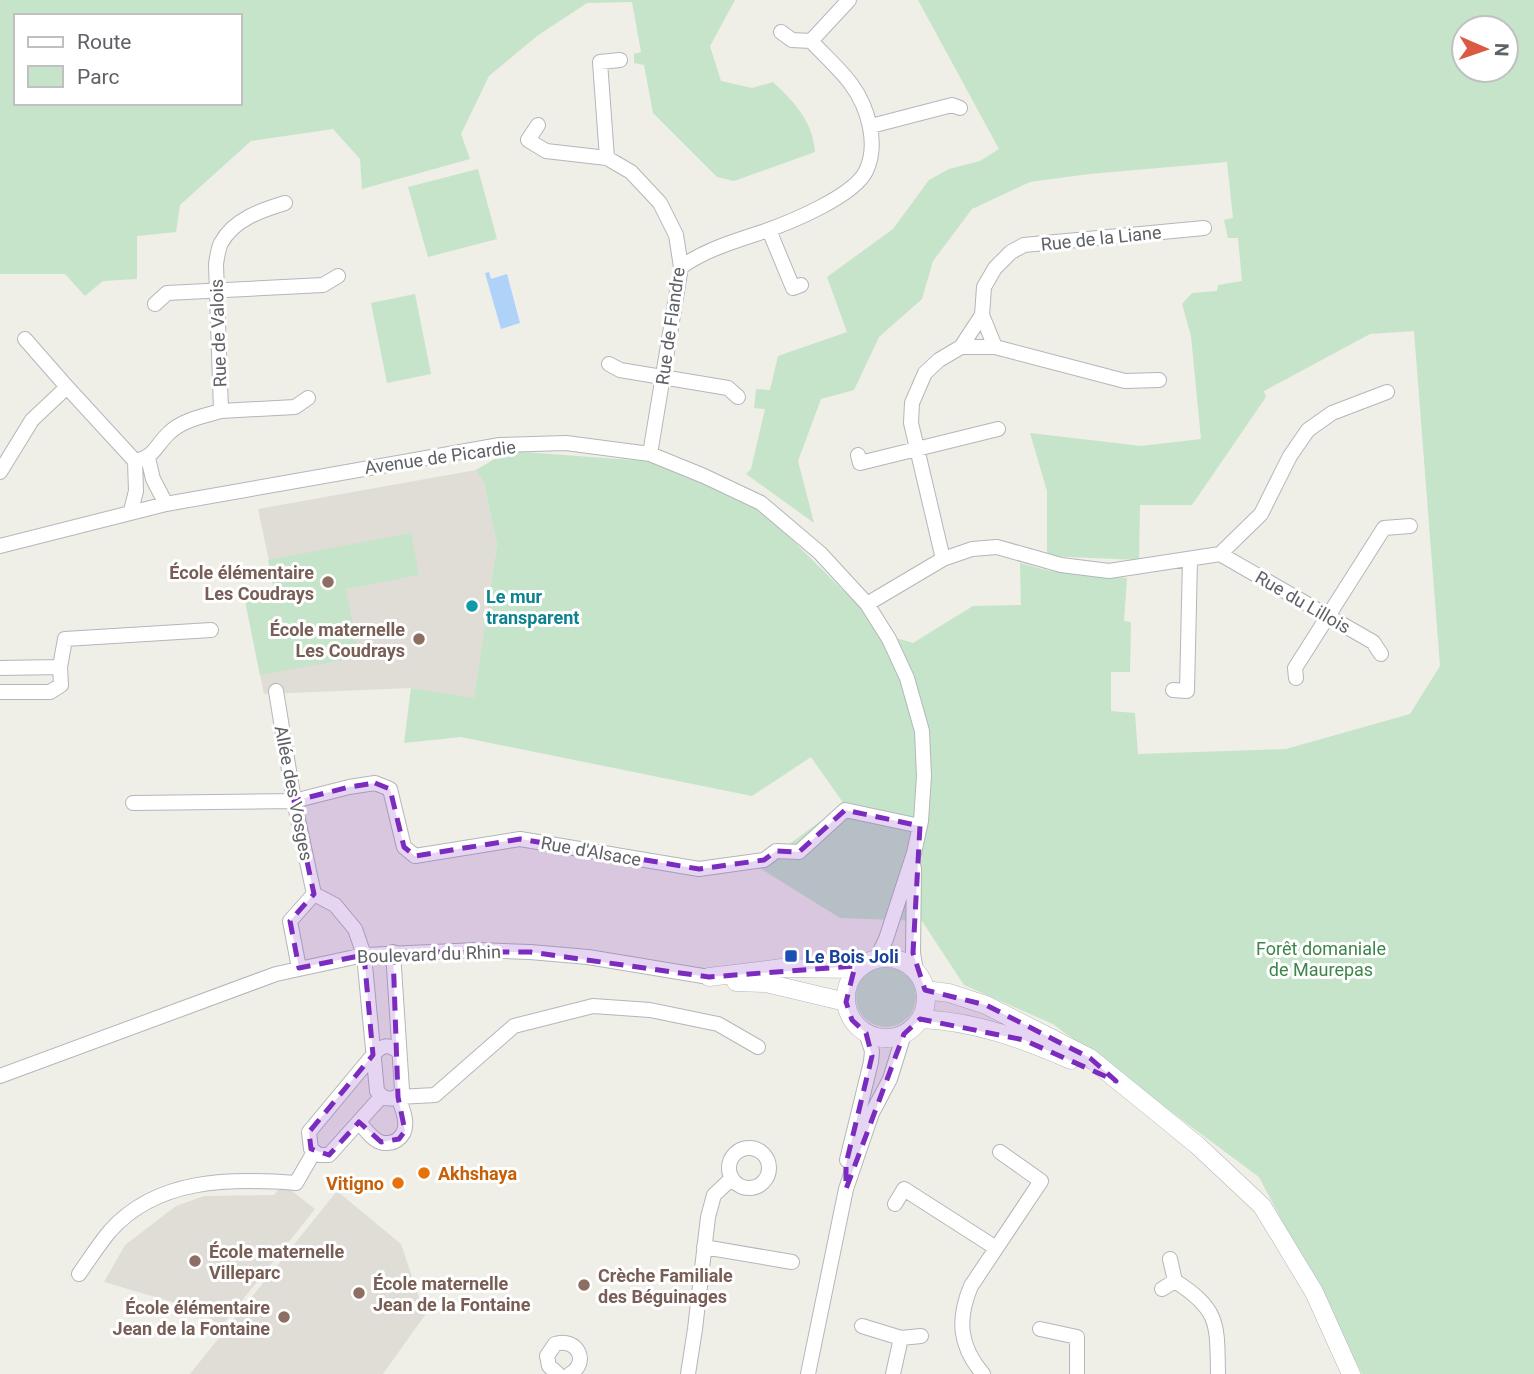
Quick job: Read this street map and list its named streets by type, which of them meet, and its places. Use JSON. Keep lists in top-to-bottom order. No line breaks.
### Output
{"streets":{"street":["Rue de la Liane","Rue de Flandre","Rue de Valois","Avenue de Picardie","Rue du Lillois","Allée des Vosges","Rue d'Alsace","Boulevard du Rhin"]},"crossings":[["Rue de Flandre","Avenue de Picardie"],["Avenue de Picardie","Rue d'Alsace"],["Avenue de Picardie","Boulevard du Rhin"],["Allée des Vosges","Rue d'Alsace"]],"parks":["Forêt domaniale de Maurepas"],"places":{"other":["École élémentaire Les Coudrays","Le mur transparent","École maternelle Les Coudrays","Akhshaya","Vitigno","École maternelle Villeparc","Crèche Familiale des Béguinages","École maternelle Jean de la Fontaine","École élémentaire Jean de la Fontaine"],"transit":["Le Bois Joli"]},"legend":["Route","Parc"],"north":"right"}
